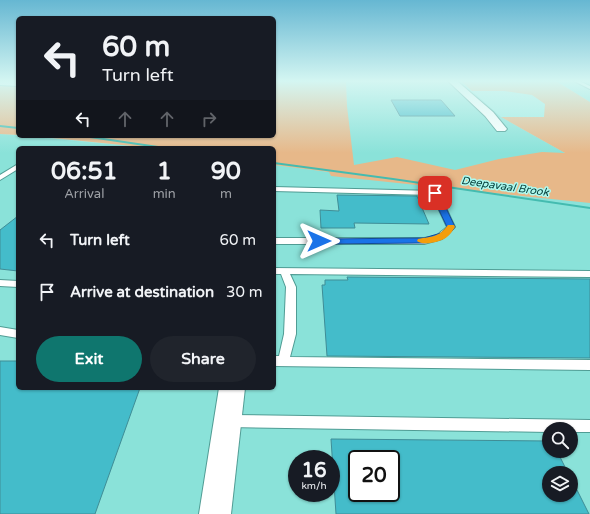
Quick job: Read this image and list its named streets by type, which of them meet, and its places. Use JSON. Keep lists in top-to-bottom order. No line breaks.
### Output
{"water":["Deepavaal Brook"],"page":{"turn":["60 m","Turn left"],"eta":["06:51","Arrival","1","min","90","m"],"list":[{"name":"Turn left","value":"60 m"},{"name":"Arrive at destination","value":"30 m"}],"buttons":["Exit","Share"],"speed":"16 km/h","limit":"20"}}
